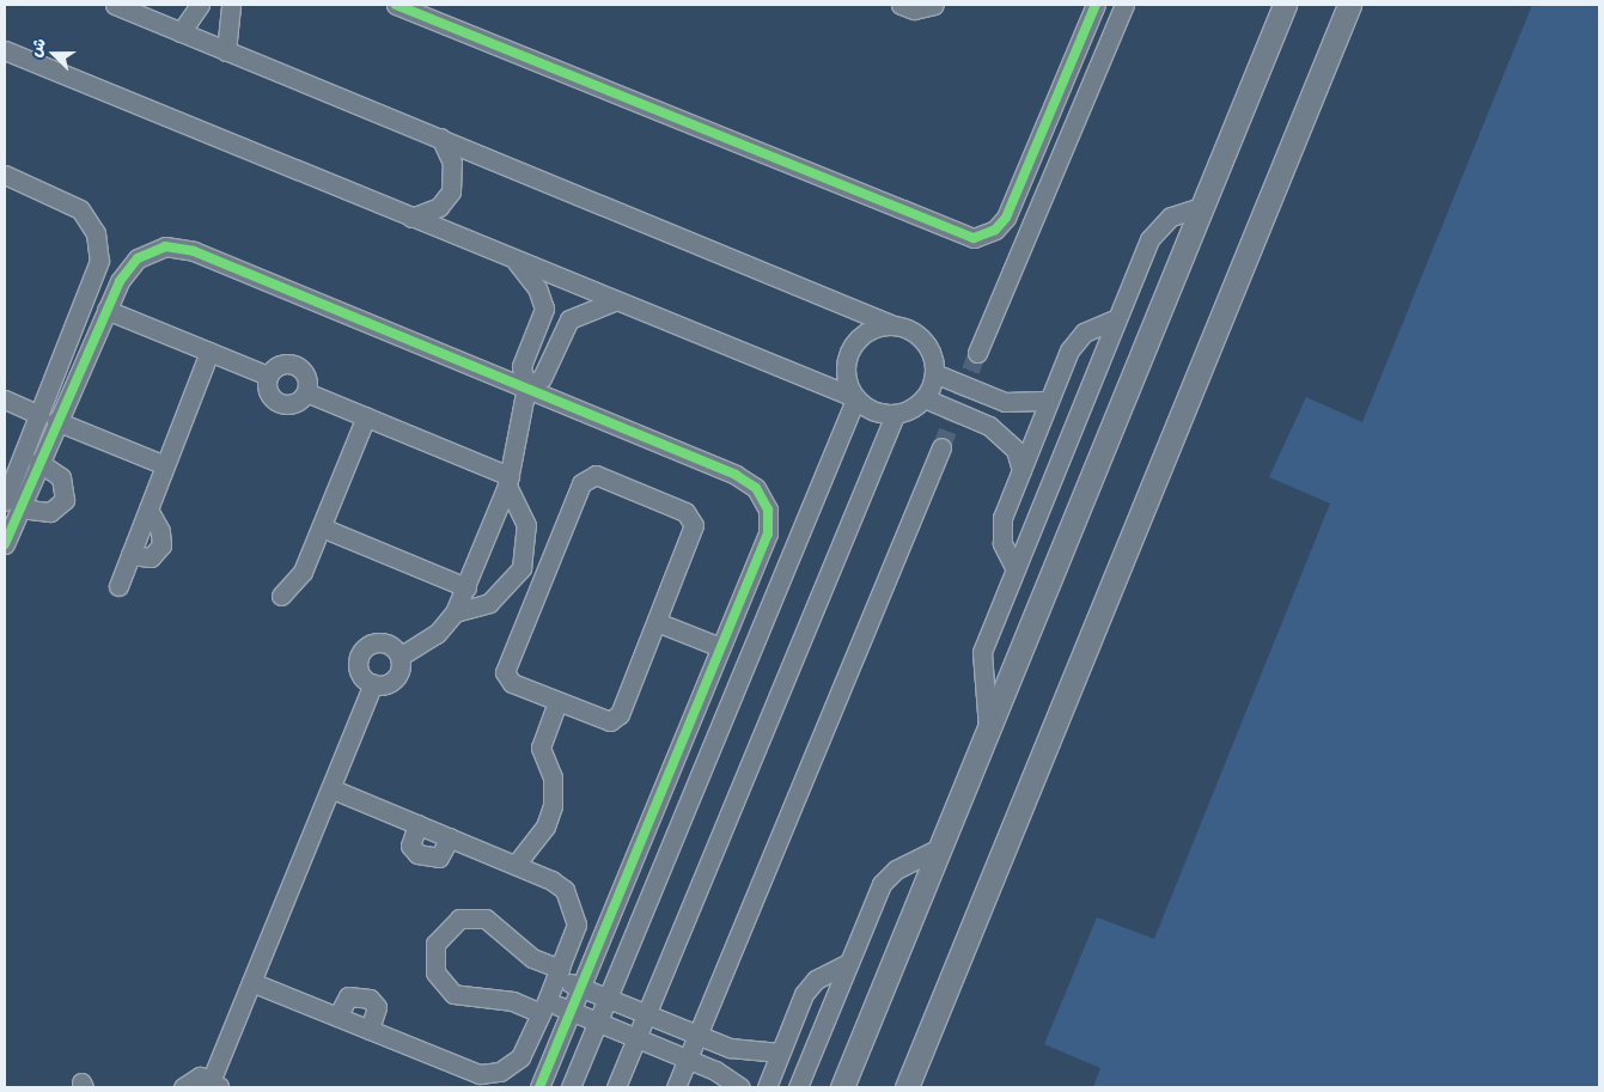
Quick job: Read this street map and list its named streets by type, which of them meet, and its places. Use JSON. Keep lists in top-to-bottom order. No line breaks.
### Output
{"north":"left"}
